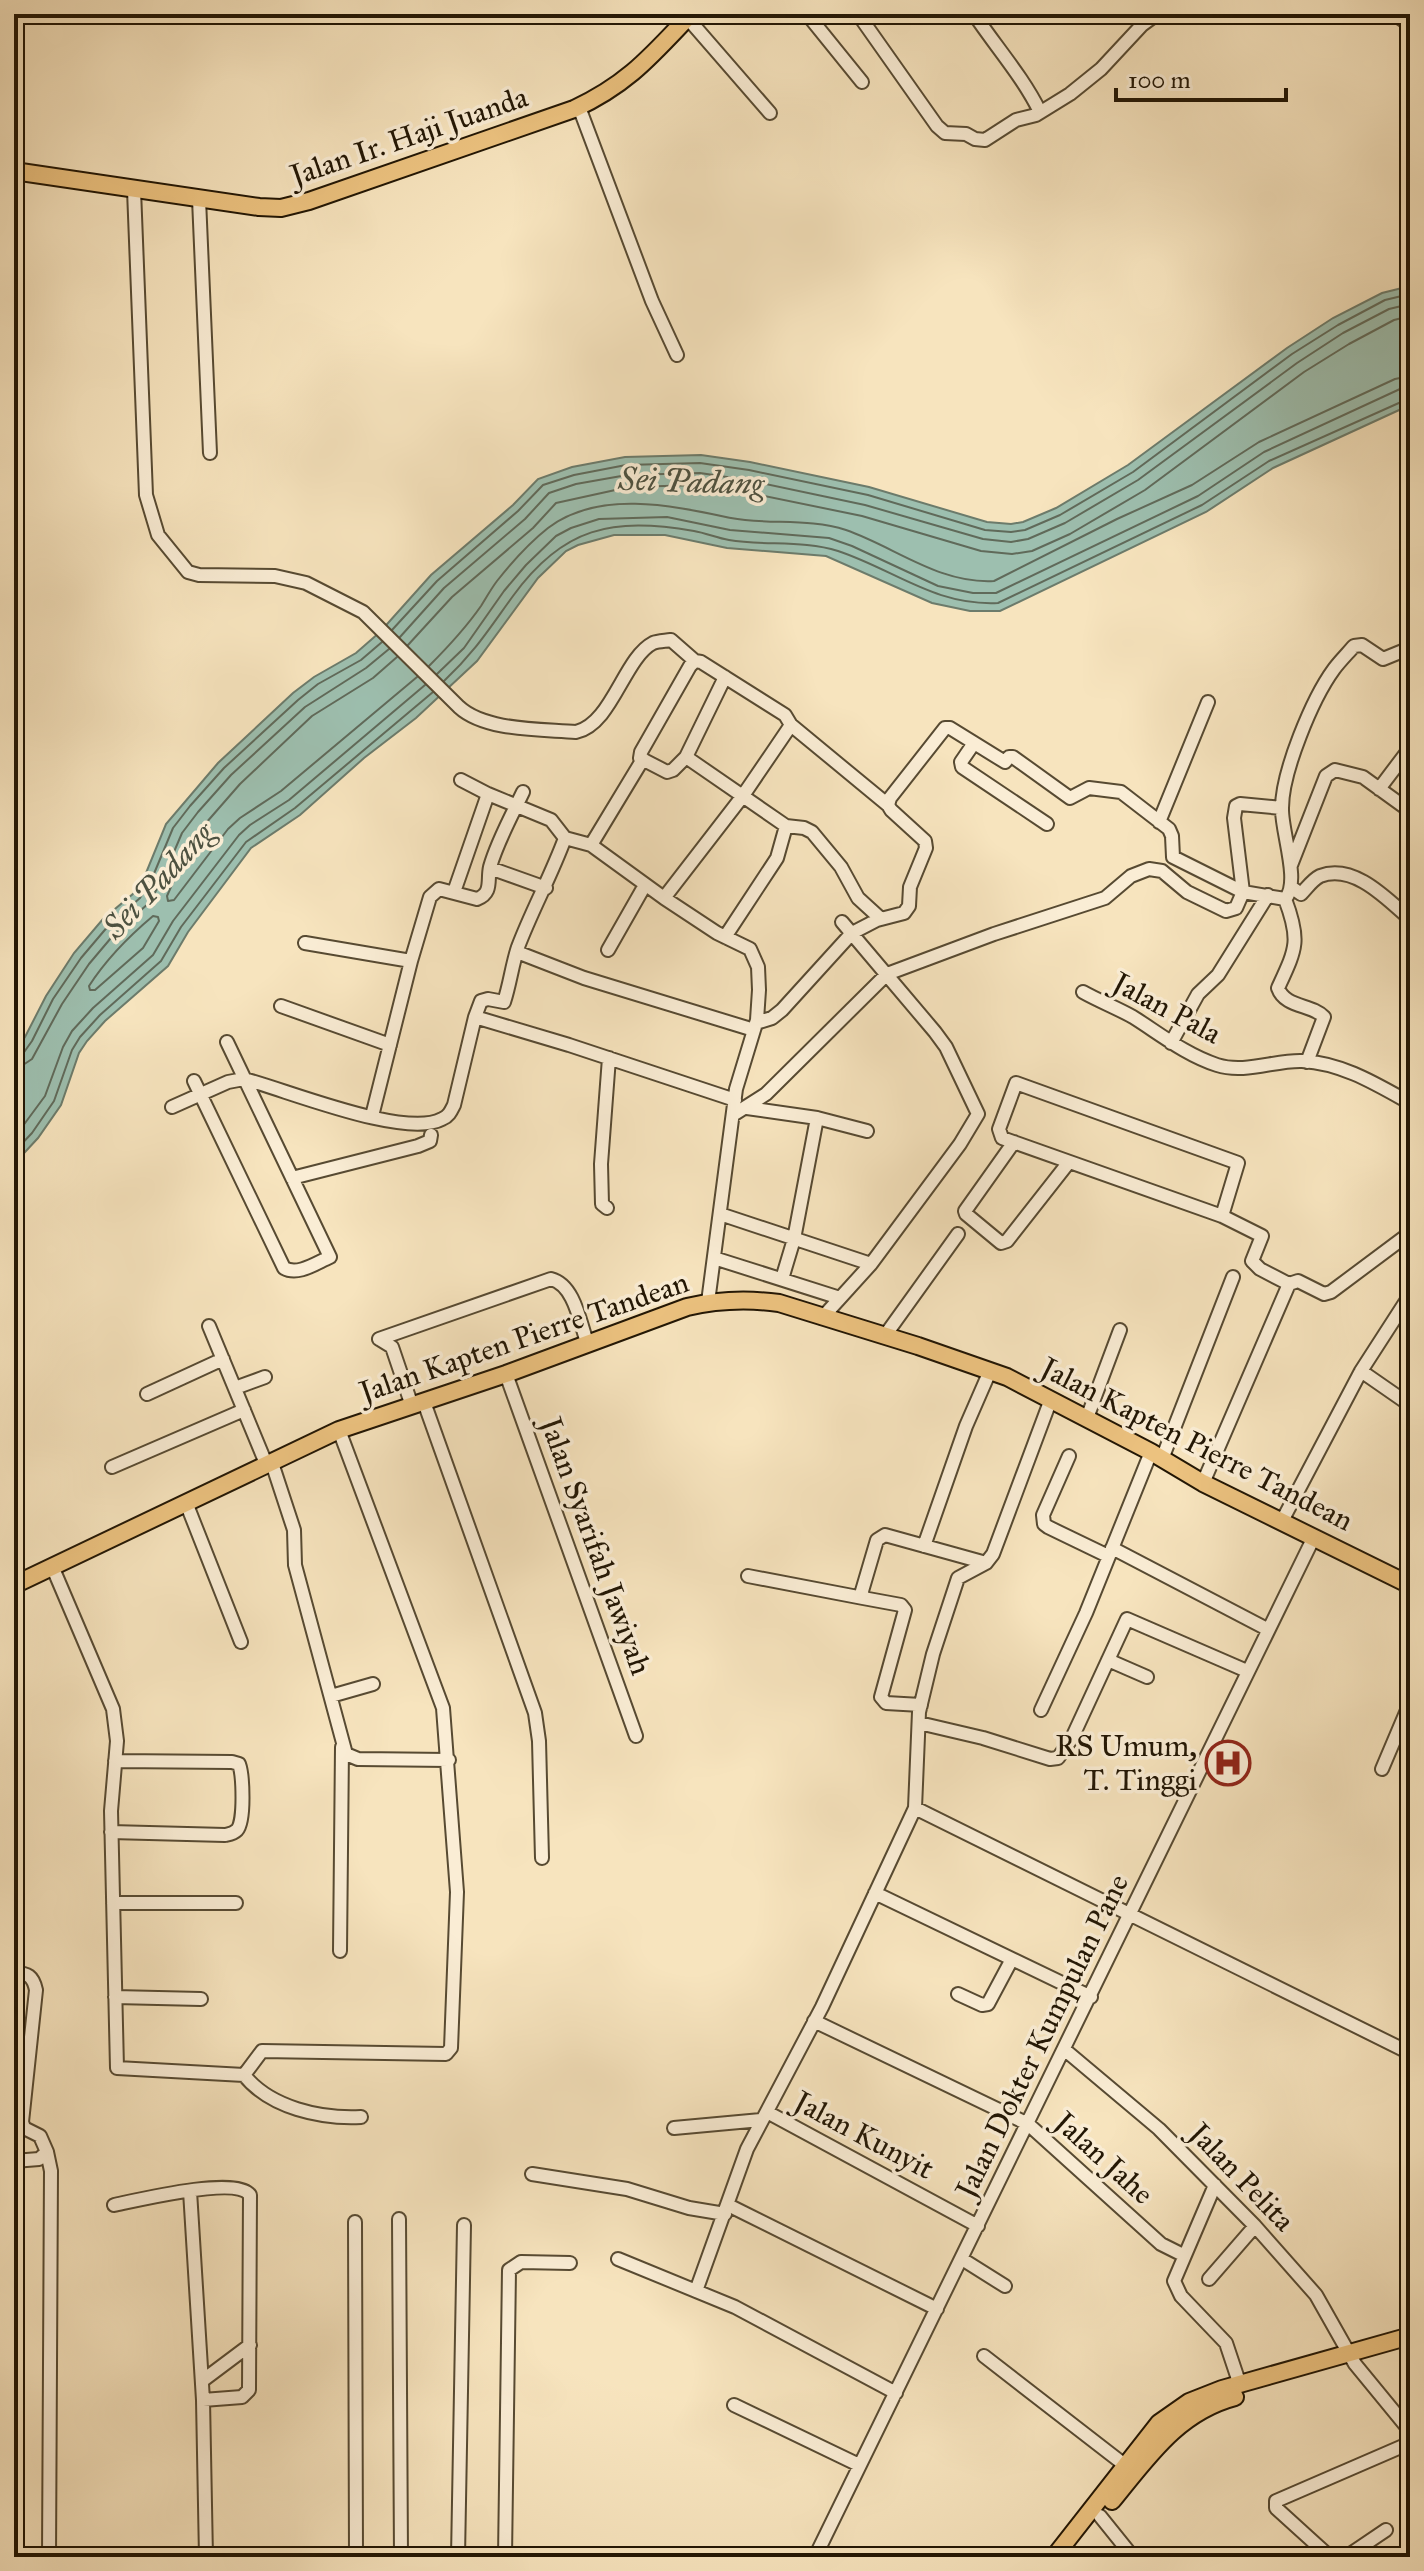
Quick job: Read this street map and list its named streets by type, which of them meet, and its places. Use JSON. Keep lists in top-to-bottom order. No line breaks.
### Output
{"streets":{"main road":["Jalan Ir. Haji Juanda","Jalan Kapten Pierre Tandean"],"street":["Jalan Pala","Jalan Syarifah Jawiyah","Jalan Dokter Kumpulan Pane","Jalan Kunyit","Jalan Jahe","Jalan Pelita"]},"crossings":[["Jalan Kapten Pierre Tandean","Jalan Syarifah Jawiyah"],["Jalan Kapten Pierre Tandean","Jalan Dokter Kumpulan Pane"],["Jalan Dokter Kumpulan Pane","Jalan Kunyit"],["Jalan Dokter Kumpulan Pane","Jalan Jahe"],["Jalan Dokter Kumpulan Pane","Jalan Pelita"]],"water":["Sei Padang"],"places":{"hospital":["RS Umum, T. Tinggi"]},"scale_bar":"100 m"}
